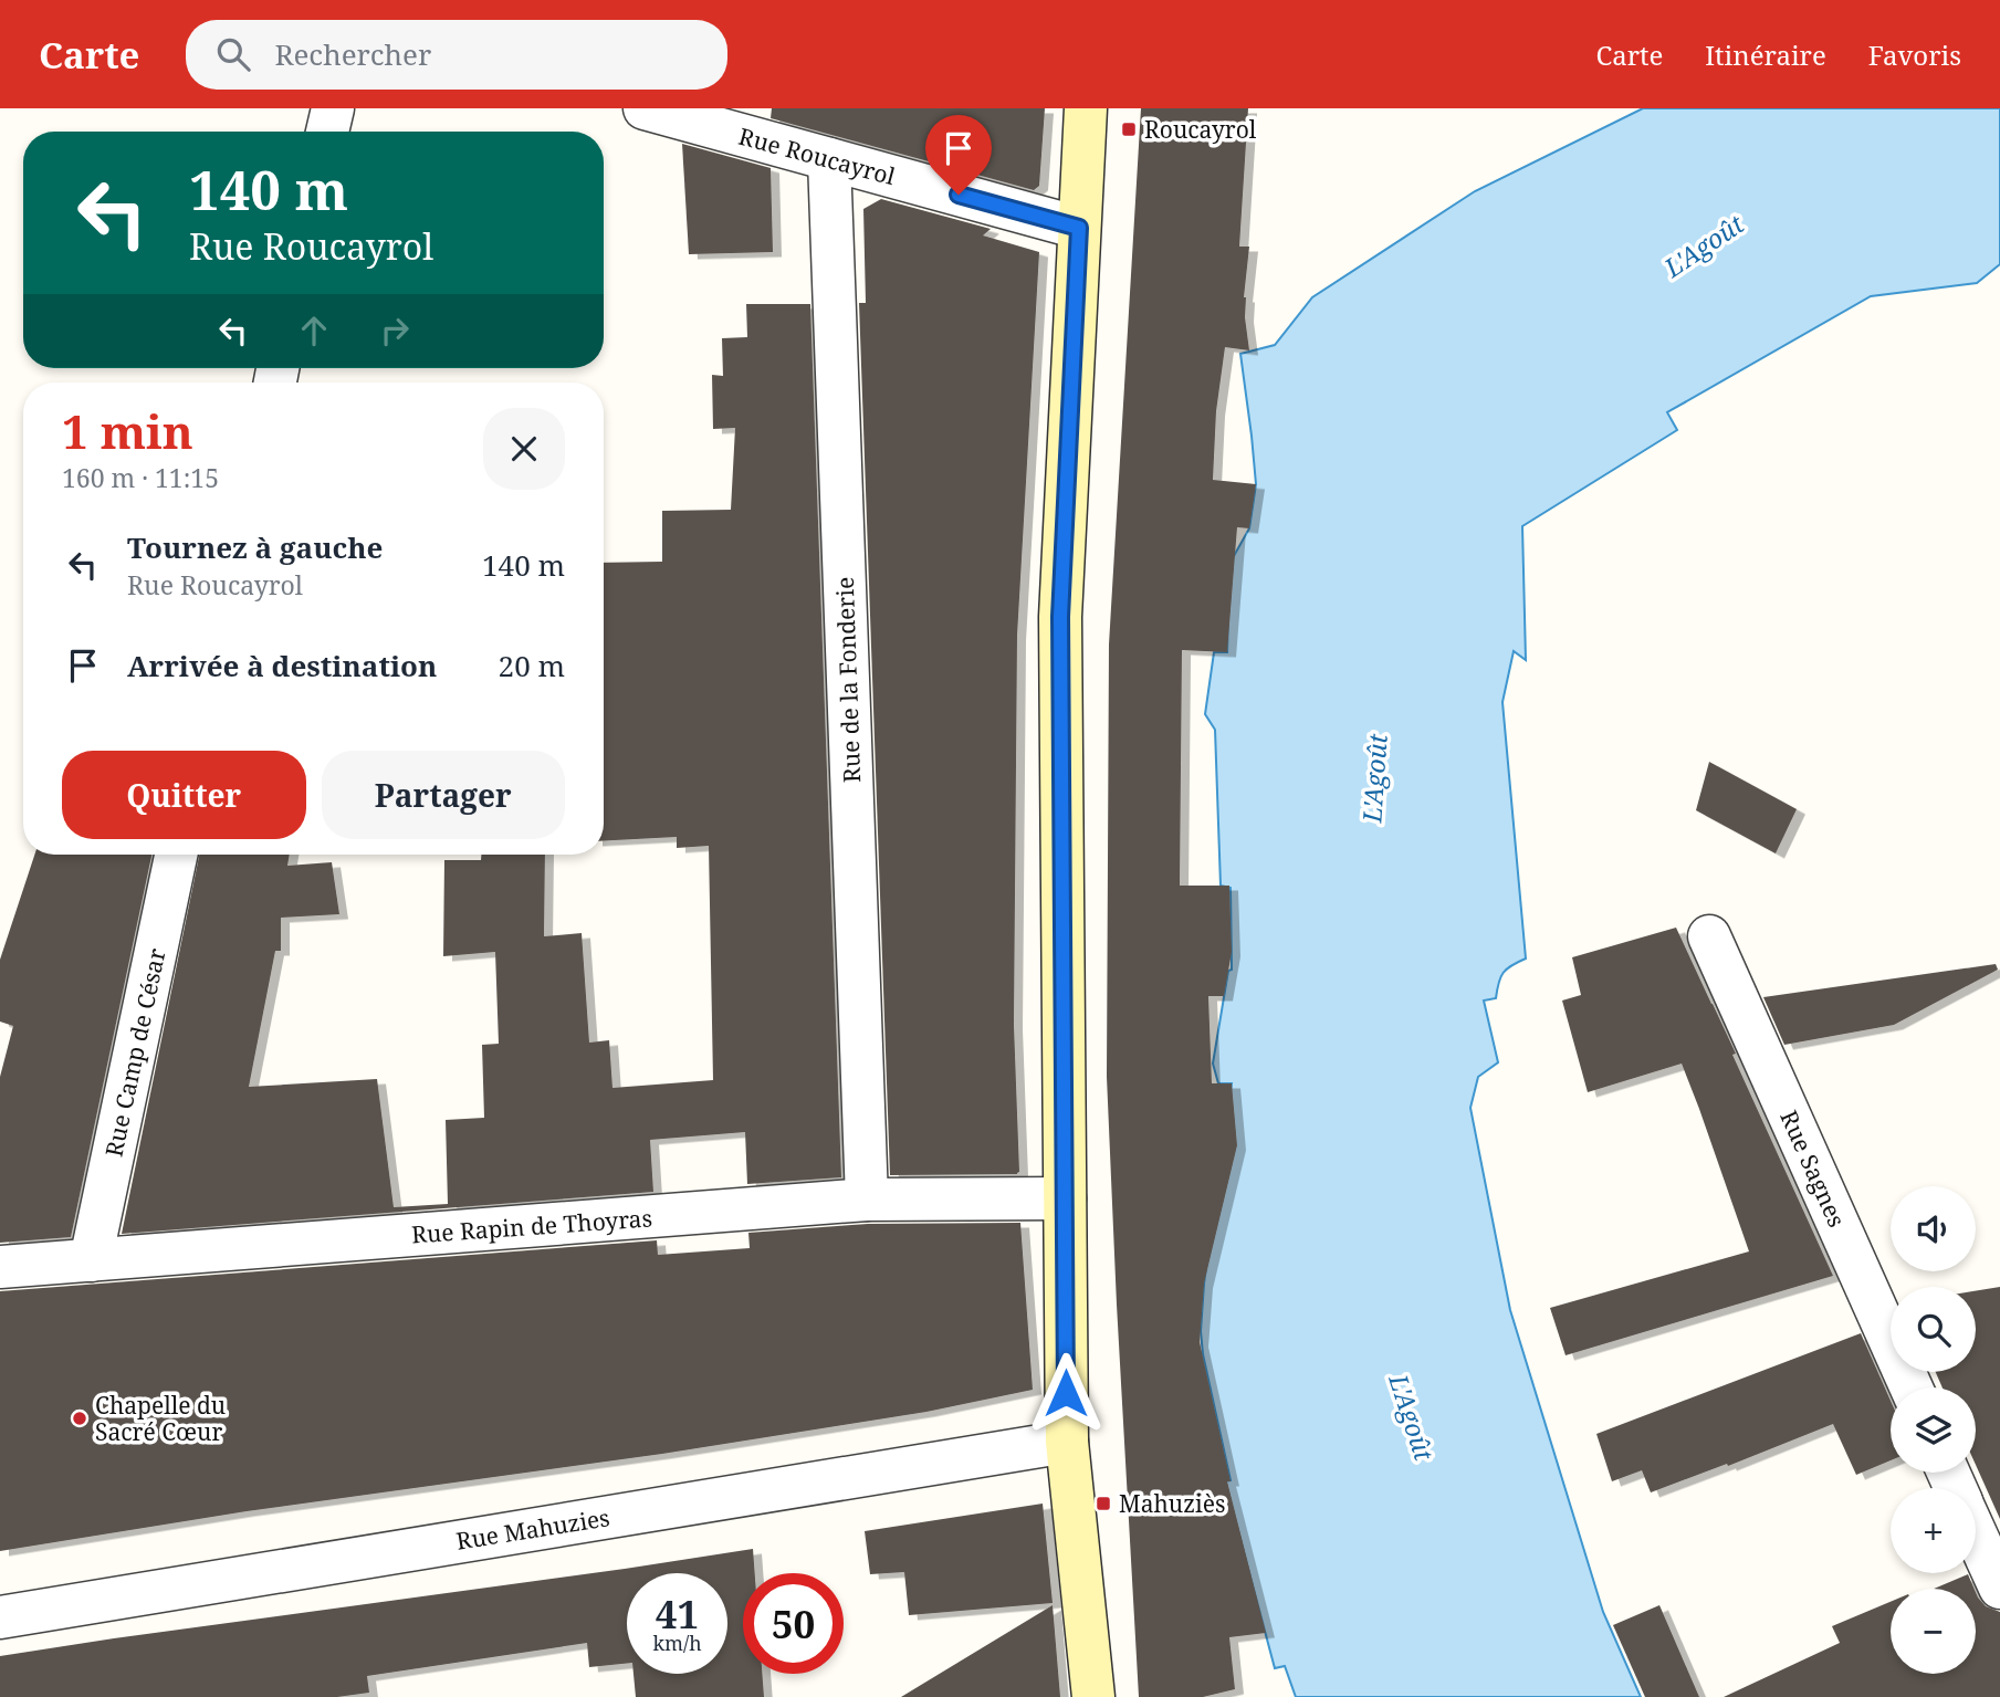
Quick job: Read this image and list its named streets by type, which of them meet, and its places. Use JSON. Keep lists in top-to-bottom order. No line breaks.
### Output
{"streets":{"street":["Rue Roucayrol","Rue de la Fonderie","Rue Camp de César","Rue Sagnes","Rue Rapin de Thoyras","Rue Mahuzies"]},"crossings":[["Rue Roucayrol","Rue de la Fonderie"],["Rue de la Fonderie","Rue Rapin de Thoyras"],["Rue Camp de César","Rue Rapin de Thoyras"]],"water":["L'Agoût"],"places":{"transit":["Roucayrol","Mahuziès"],"other":["Chapelle du Sacré Cœur"]},"page":{"header":"Carte","search":"Rechercher","nav":["Carte","Itinéraire","Favoris"],"turn":["140 m","Rue Roucayrol"],"heading":["1 min","160 m · 11:15"],"list":[{"name":"Tournez à gauche","note":"Rue Roucayrol","value":"140 m"},{"name":"Arrivée à destination","value":"20 m"}],"buttons":["Quitter","Partager"],"map_buttons":["+","−"],"speed":"41 km/h","limit":"50"}}
